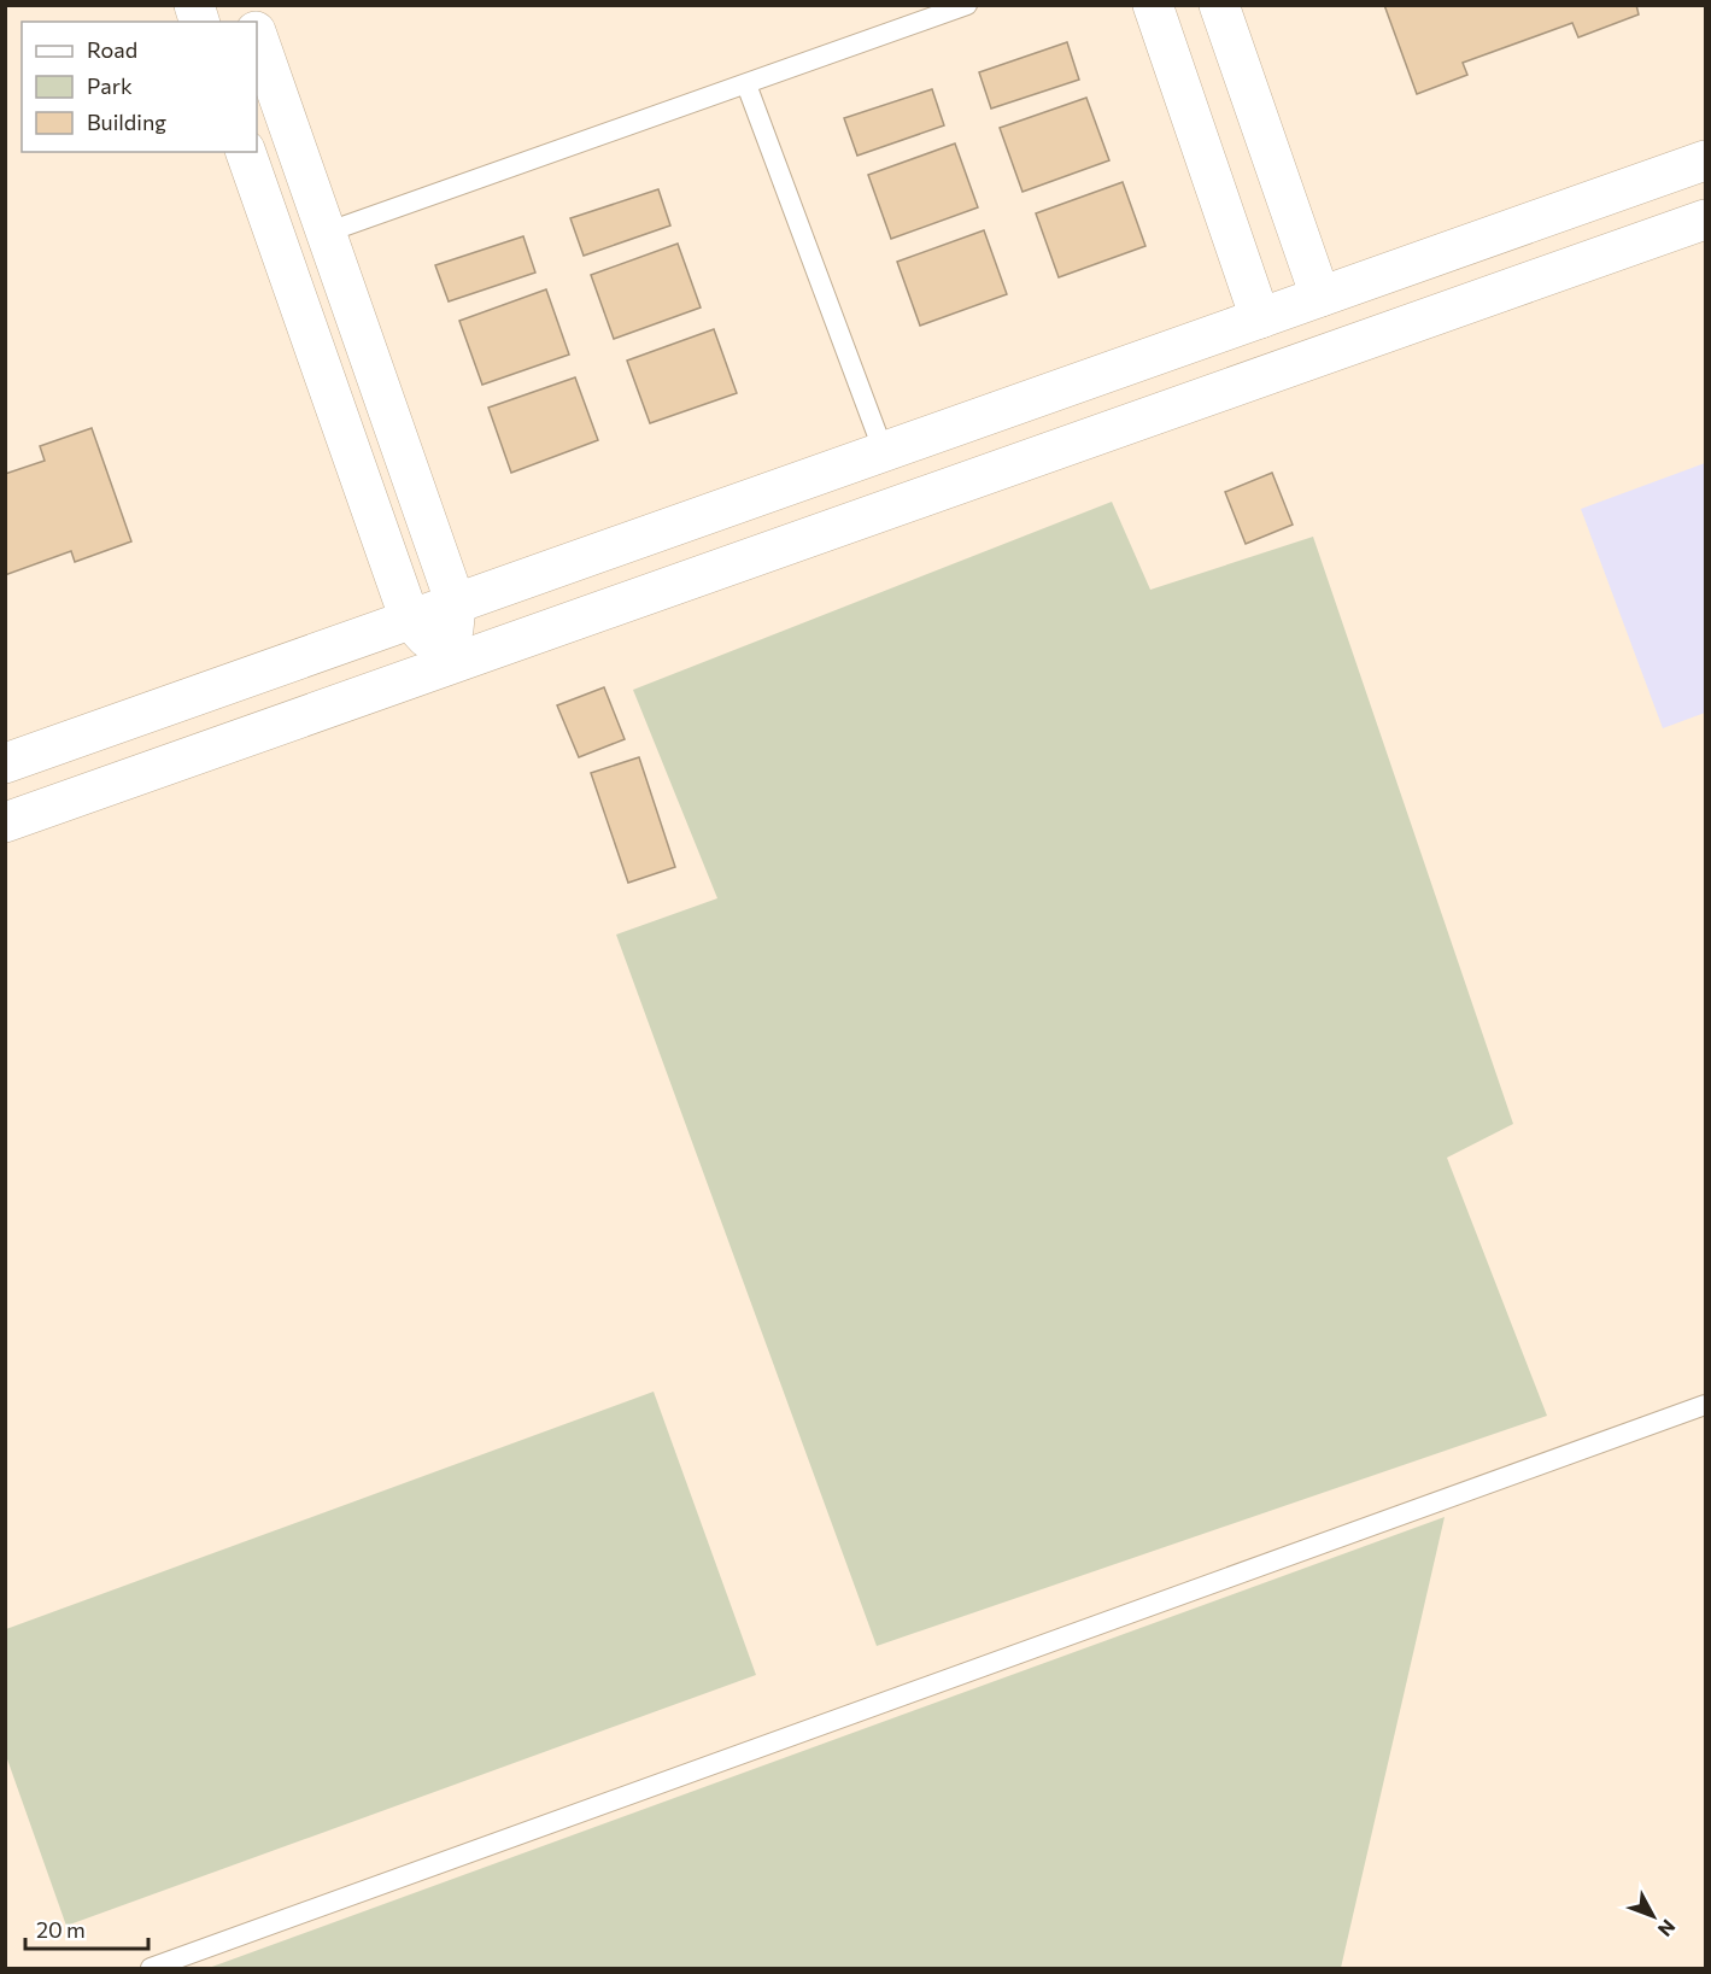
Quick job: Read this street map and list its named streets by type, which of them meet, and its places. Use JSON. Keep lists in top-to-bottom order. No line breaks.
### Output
{"legend":["Road","Park","Building"],"scale_bar":"20 m","north":"bottom right"}
